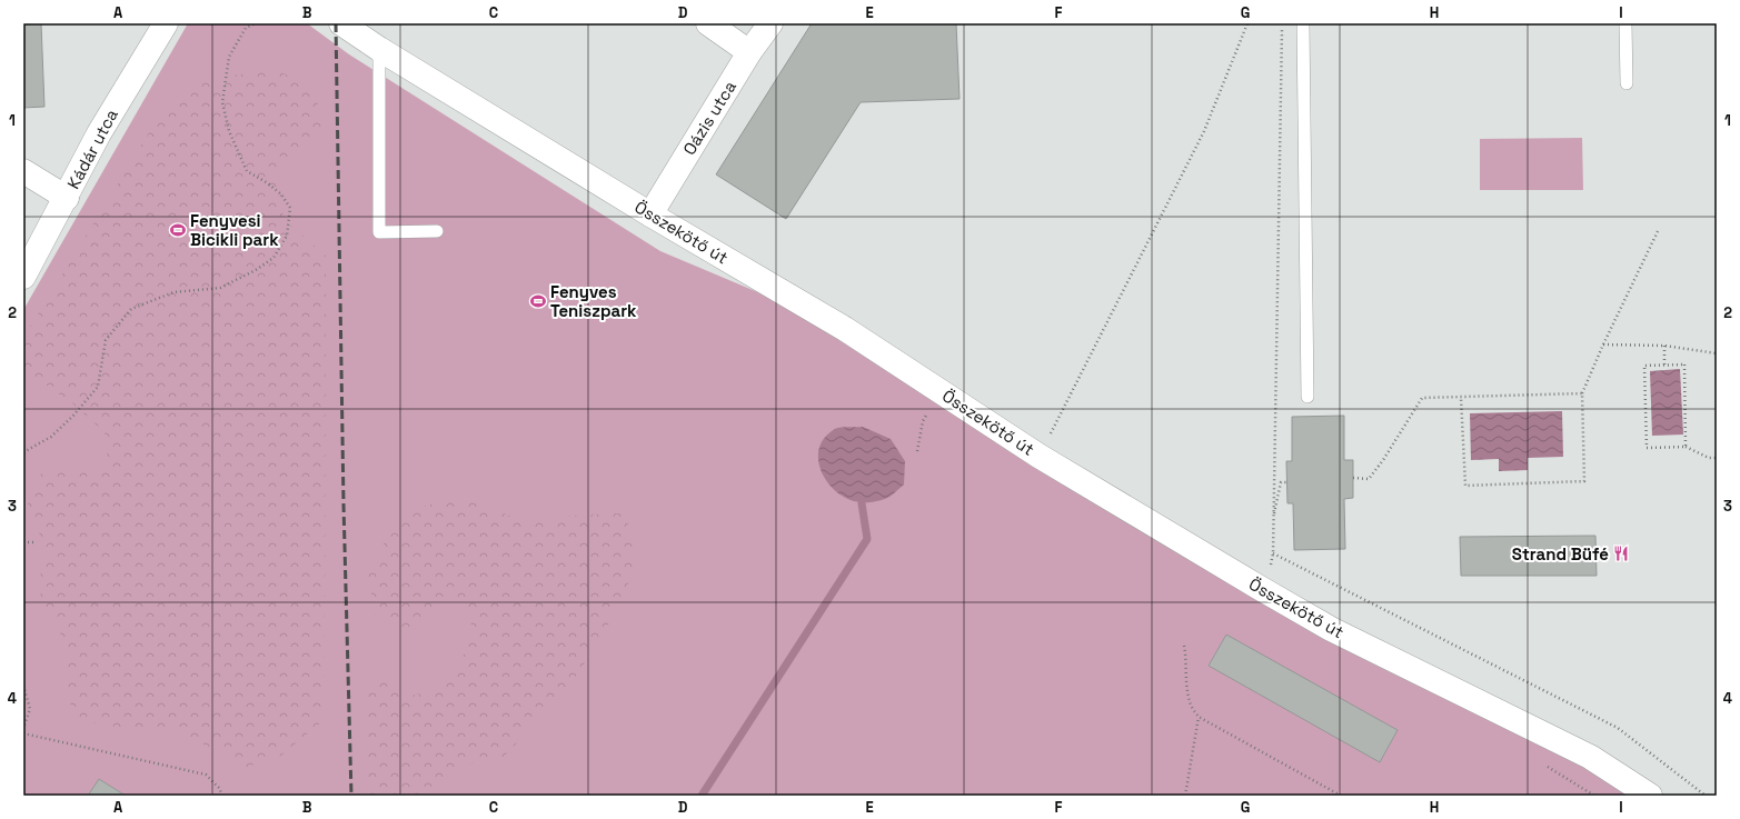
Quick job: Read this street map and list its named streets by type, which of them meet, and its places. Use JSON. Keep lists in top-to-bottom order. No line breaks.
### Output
{"streets":{"street":["Oázis utca","Kádár utca","Összekötő út"]},"crossings":[["Oázis utca","Összekötő út"]],"places":{"sports":["Fenyvesi Bicikli park","Fenyves Teniszpark"],"restaurant":["Strand Büfé"]},"grid":{"columns":["A","B","C","D","E","F","G","H","I"],"rows":["1","2","3","4"]}}
